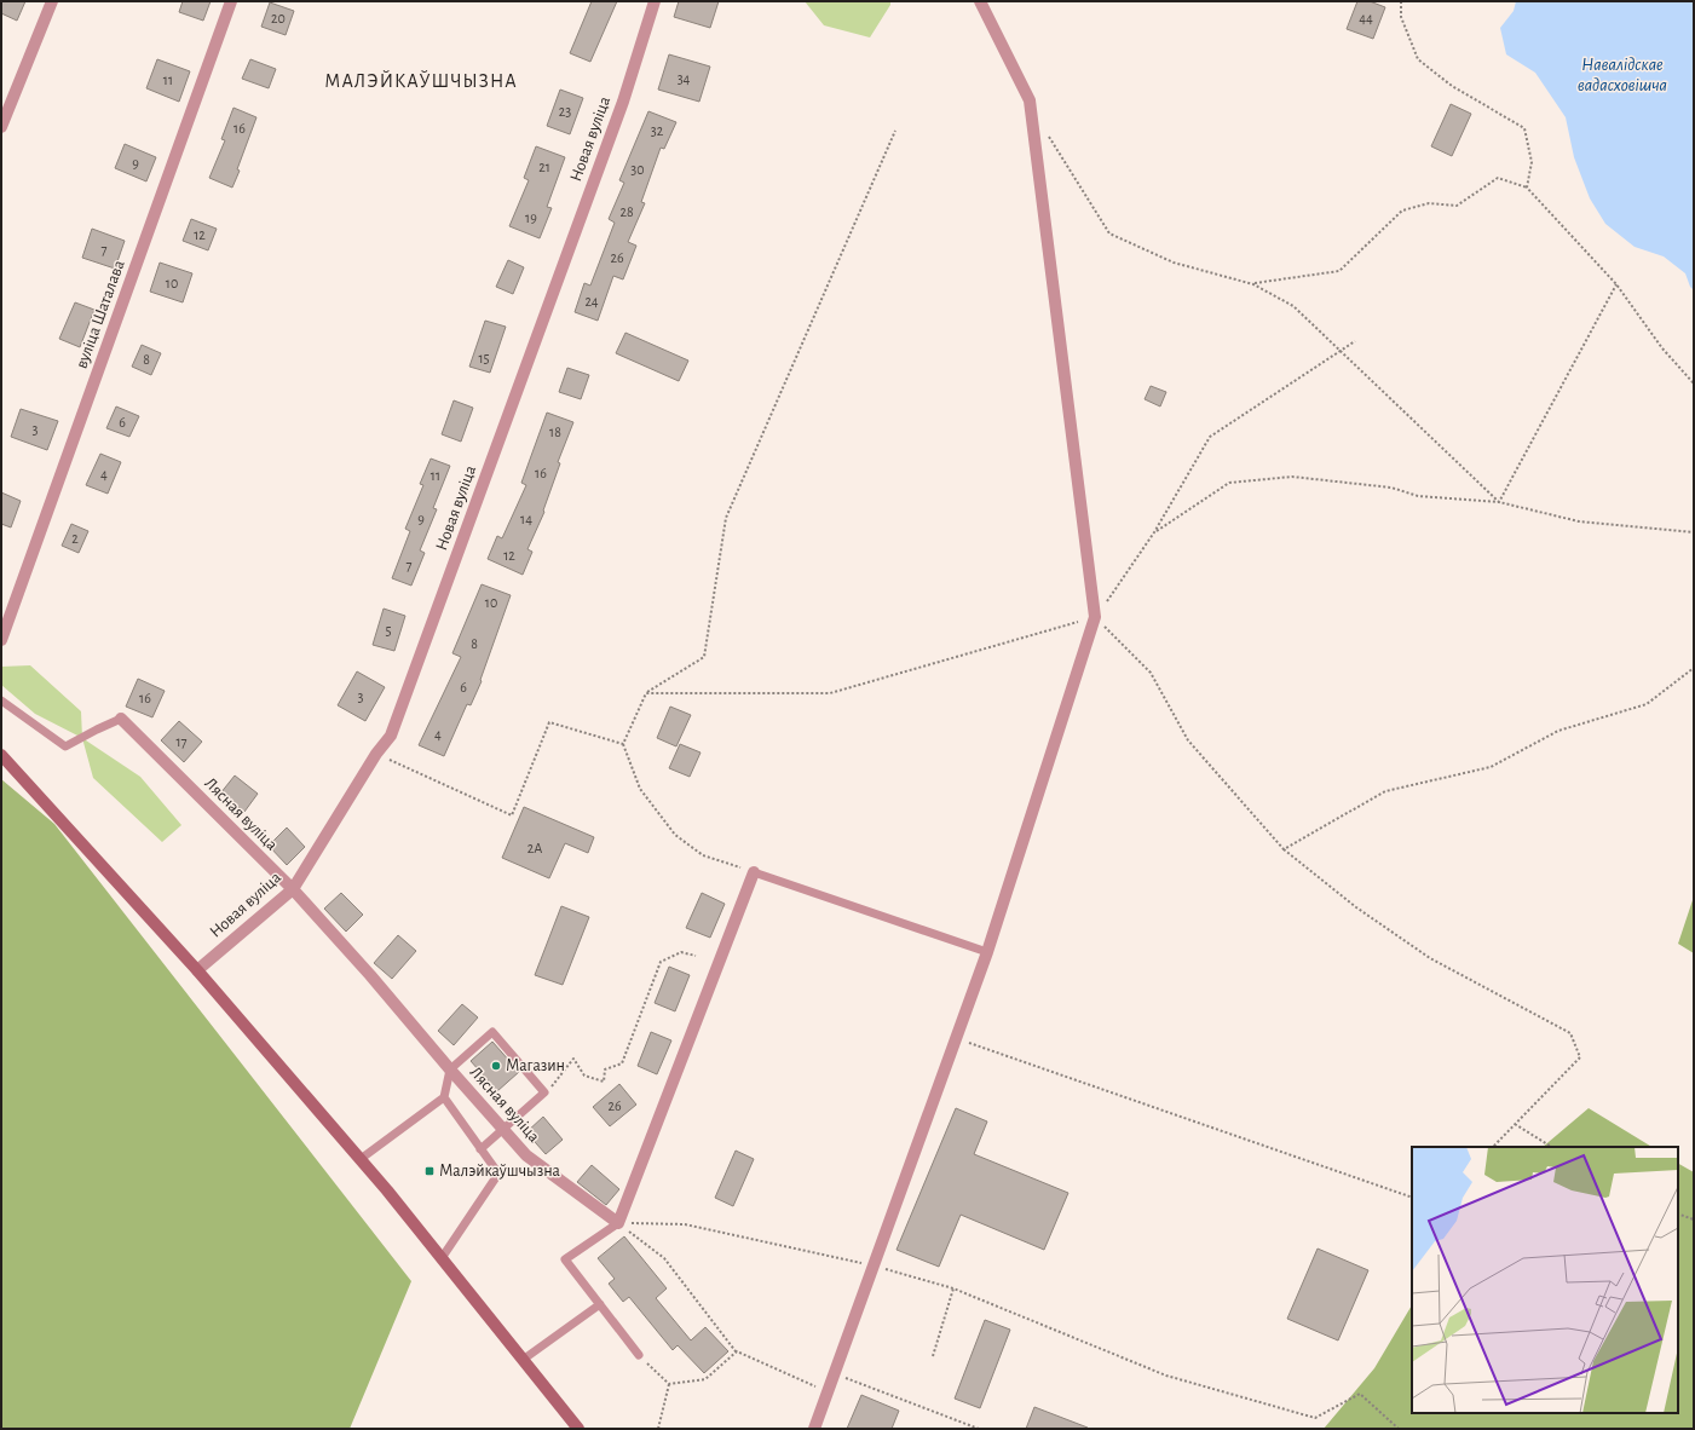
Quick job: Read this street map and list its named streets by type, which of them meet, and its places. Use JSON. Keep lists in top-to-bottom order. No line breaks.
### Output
{"streets":{"street":["Новая вуліца","вуліца Шаталава","Лясная вуліца"]},"crossings":[["Новая вуліца","Лясная вуліца"]],"districts":["МАЛЭЙКАЎШЧЫЗНА"],"water":["Навалідскае вадасховішча"],"places":{"other":["Магазин"],"transit":["Малэйкаўшчызна"]},"house_numbers":["20","44","34","11","23","16","32","9","21","30","28","19","12","7","26","10","24","15","8","6","3","18","16","4","11","9","14","2","12","7","10","5","8","6","3","16","4","17","2А","26"]}
